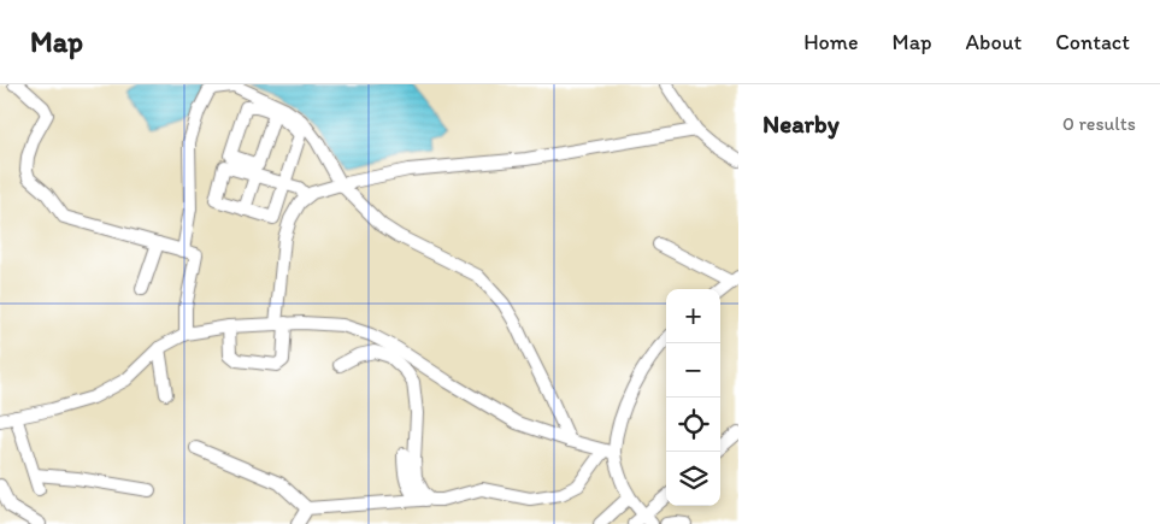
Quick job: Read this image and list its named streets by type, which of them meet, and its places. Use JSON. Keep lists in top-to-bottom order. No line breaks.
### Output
{"page":{"header":"Map","nav":["Home","Map","About","Contact"],"heading":["Nearby","0 results"],"map_buttons":["+","−"]}}
